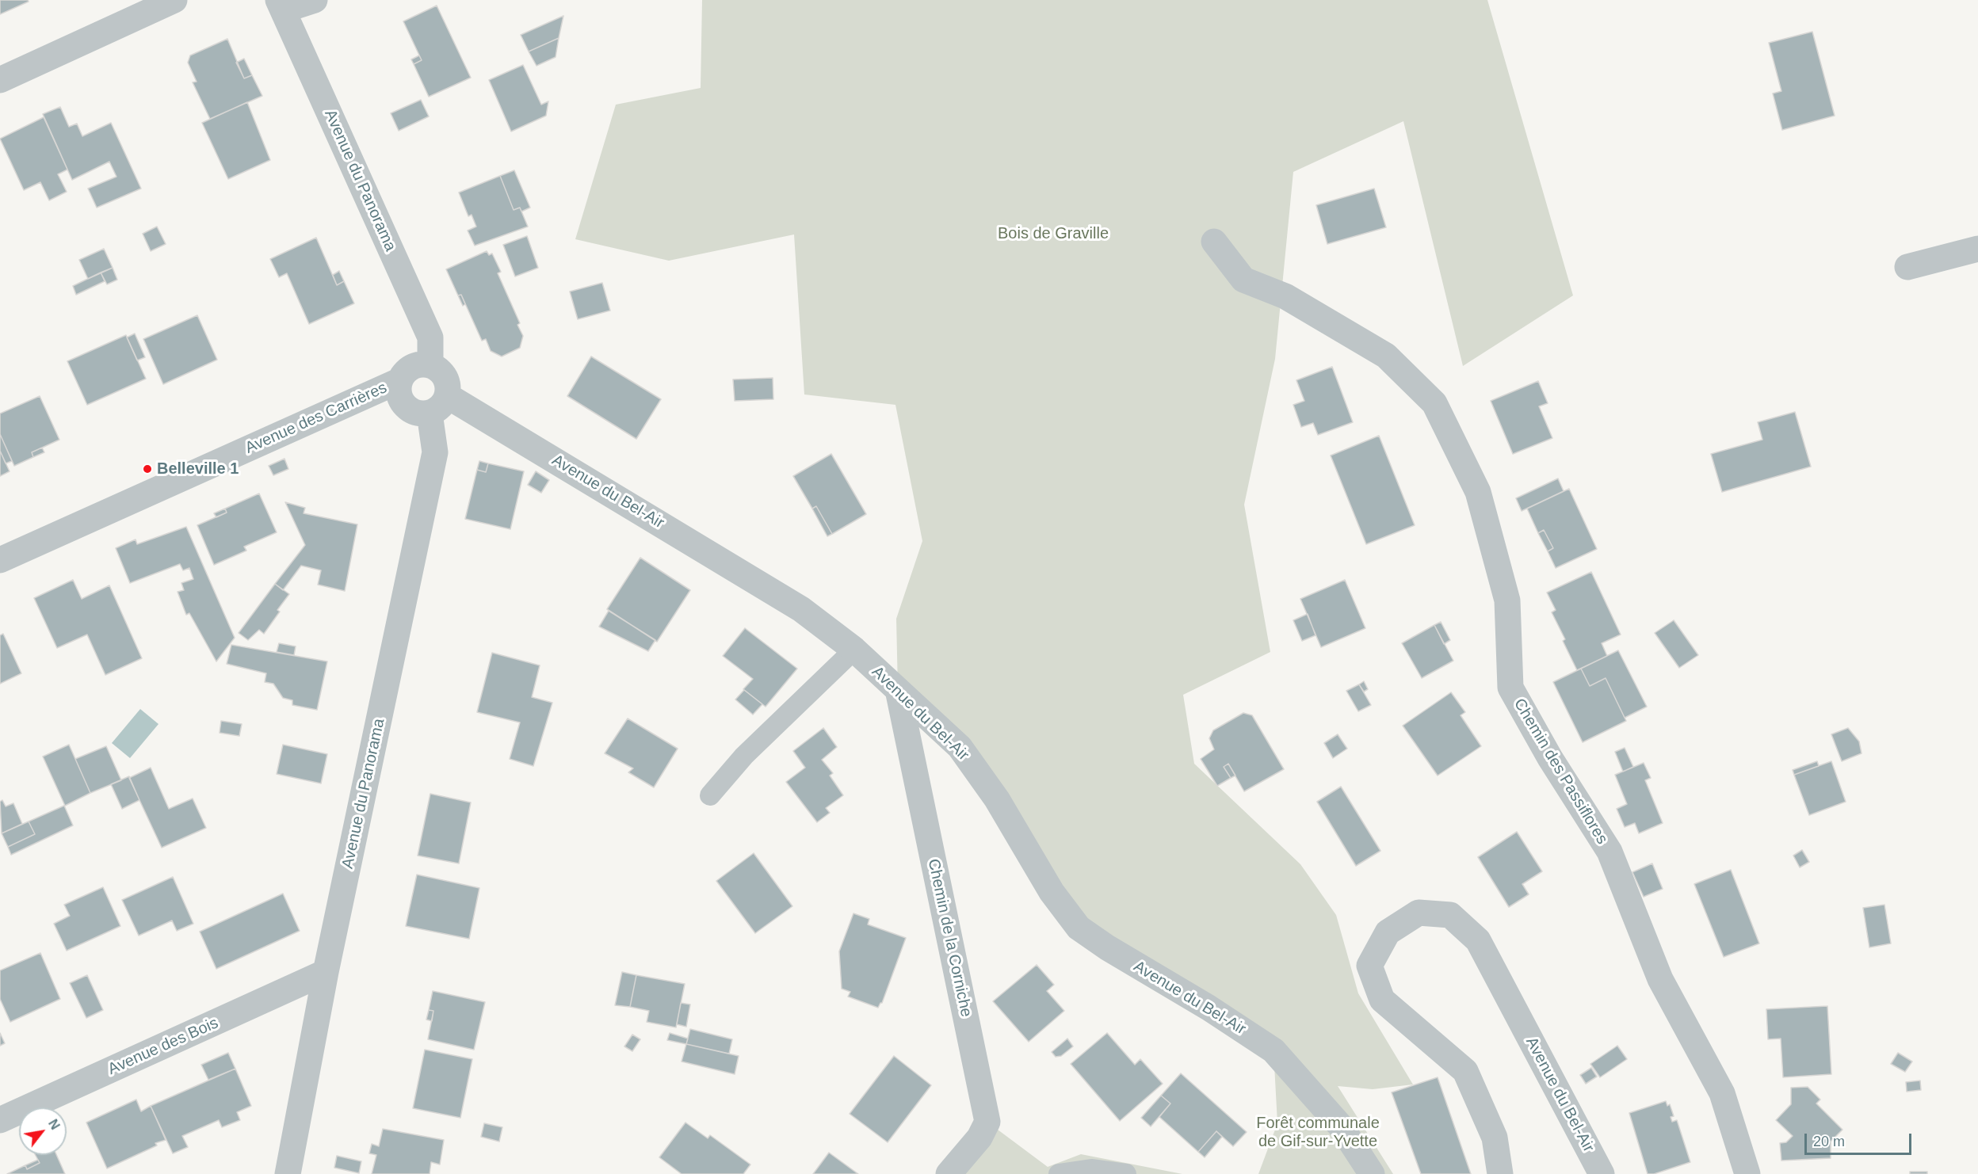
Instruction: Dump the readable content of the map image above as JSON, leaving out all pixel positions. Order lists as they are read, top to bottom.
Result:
{
  "streets": {
    "street": [
      "Avenue du Panorama",
      "Avenue des Carrières",
      "Avenue du Bel-Air",
      "Chemin des Passiflores",
      "Chemin de la Corniche",
      "Avenue des Bois"
    ]
  },
  "crossings": [
    ["Avenue du Panorama", "Avenue des Carrières"],
    ["Avenue du Panorama", "Avenue du Bel-Air"],
    ["Avenue du Panorama", "Avenue des Bois"],
    ["Avenue des Carrières", "Avenue du Bel-Air"],
    ["Avenue du Bel-Air", "Chemin de la Corniche"]
  ],
  "parks": ["Bois de Graville", "Forêt communale de Gif-sur-Yvette"],
  "places": ["Belleville 1"],
  "scale_bar": "20 m",
  "north": "top right"
}
